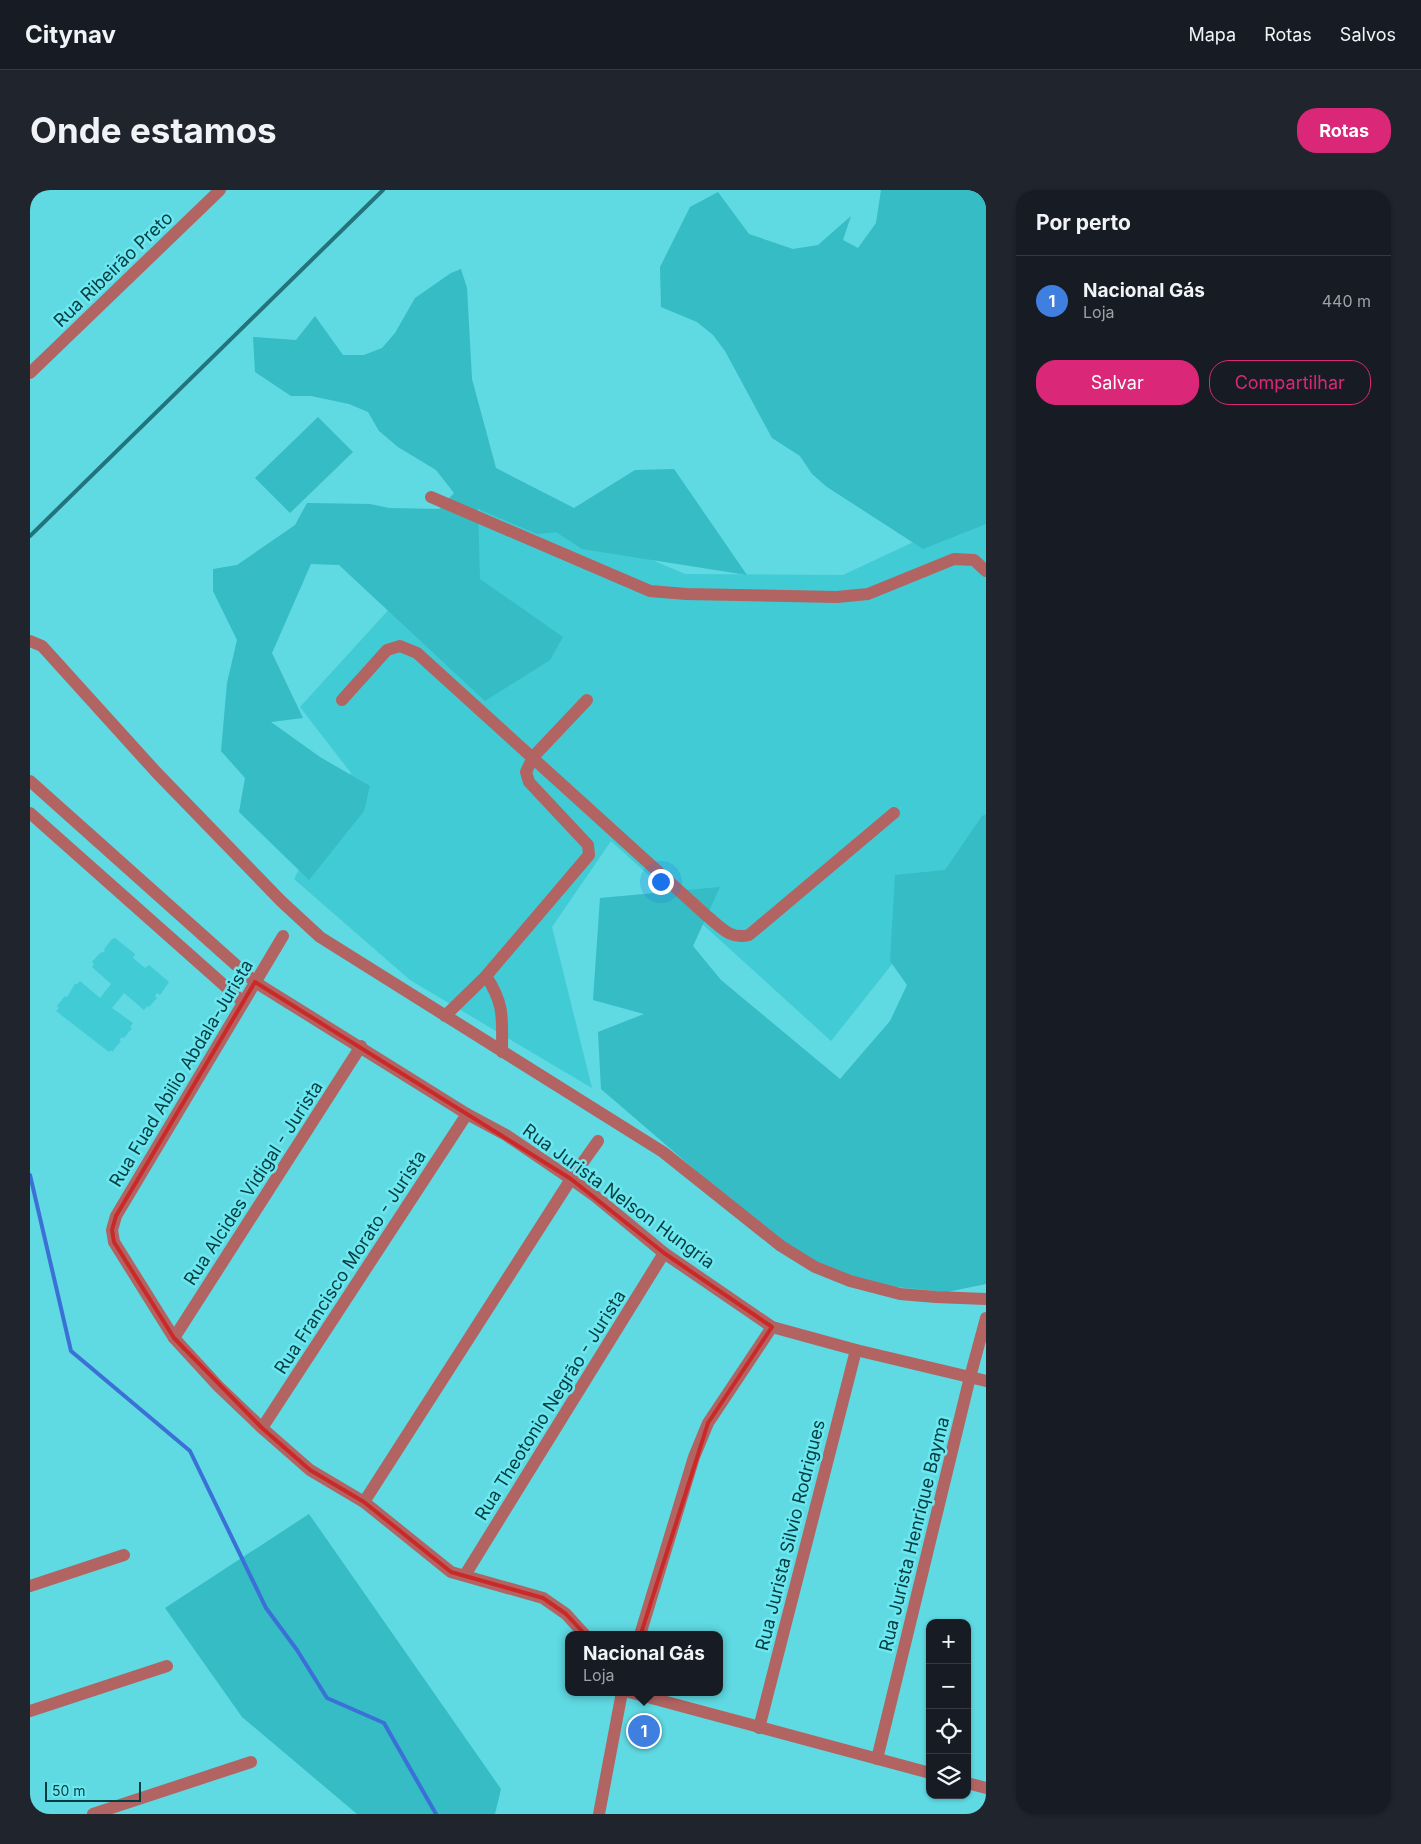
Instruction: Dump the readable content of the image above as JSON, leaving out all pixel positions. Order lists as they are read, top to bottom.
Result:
{
  "streets": {
    "street": [
      "Rua Ribeirão Preto",
      "Rua Fuad Abilio Abdala-Jurista",
      "Rua Alcides Vidigal - Jurista",
      "Rua Jurista Nelson Hungria",
      "Rua Francisco Morato - Jurista",
      "Rua Theotonio Negrão - Jurista",
      "Rua Jurista Henrique Bayma",
      "Rua Jurista Silvio Rodrigues"
    ]
  },
  "crossings": [
    ["Rua Fuad Abilio Abdala-Jurista", "Rua Alcides Vidigal - Jurista"],
    ["Rua Fuad Abilio Abdala-Jurista", "Rua Jurista Nelson Hungria"],
    ["Rua Alcides Vidigal - Jurista", "Rua Jurista Nelson Hungria"],
    ["Rua Jurista Nelson Hungria", "Rua Francisco Morato - Jurista"],
    ["Rua Jurista Nelson Hungria", "Rua Theotonio Negrão - Jurista"],
    ["Rua Jurista Nelson Hungria", "Rua Jurista Henrique Bayma"],
    ["Rua Jurista Nelson Hungria", "Rua Jurista Silvio Rodrigues"]
  ],
  "scale_bar": "50 m",
  "page": {
    "header": "Citynav",
    "nav": ["Mapa", "Rotas", "Salvos"],
    "buttons": [
      "Rotas",
      ["Salvar", "Compartilhar"]
    ],
    "title": "Onde estamos",
    "heading": "Por perto",
    "list": [
      {
        "mark": "1",
        "name": "Nacional Gás",
        "note": "Loja",
        "value": "440 m"
      }
    ],
    "map_buttons": ["+", "−"],
    "popup": ["Nacional Gás", "Loja"],
    "pins": "1",
    "scale": "50 m"
  }
}
